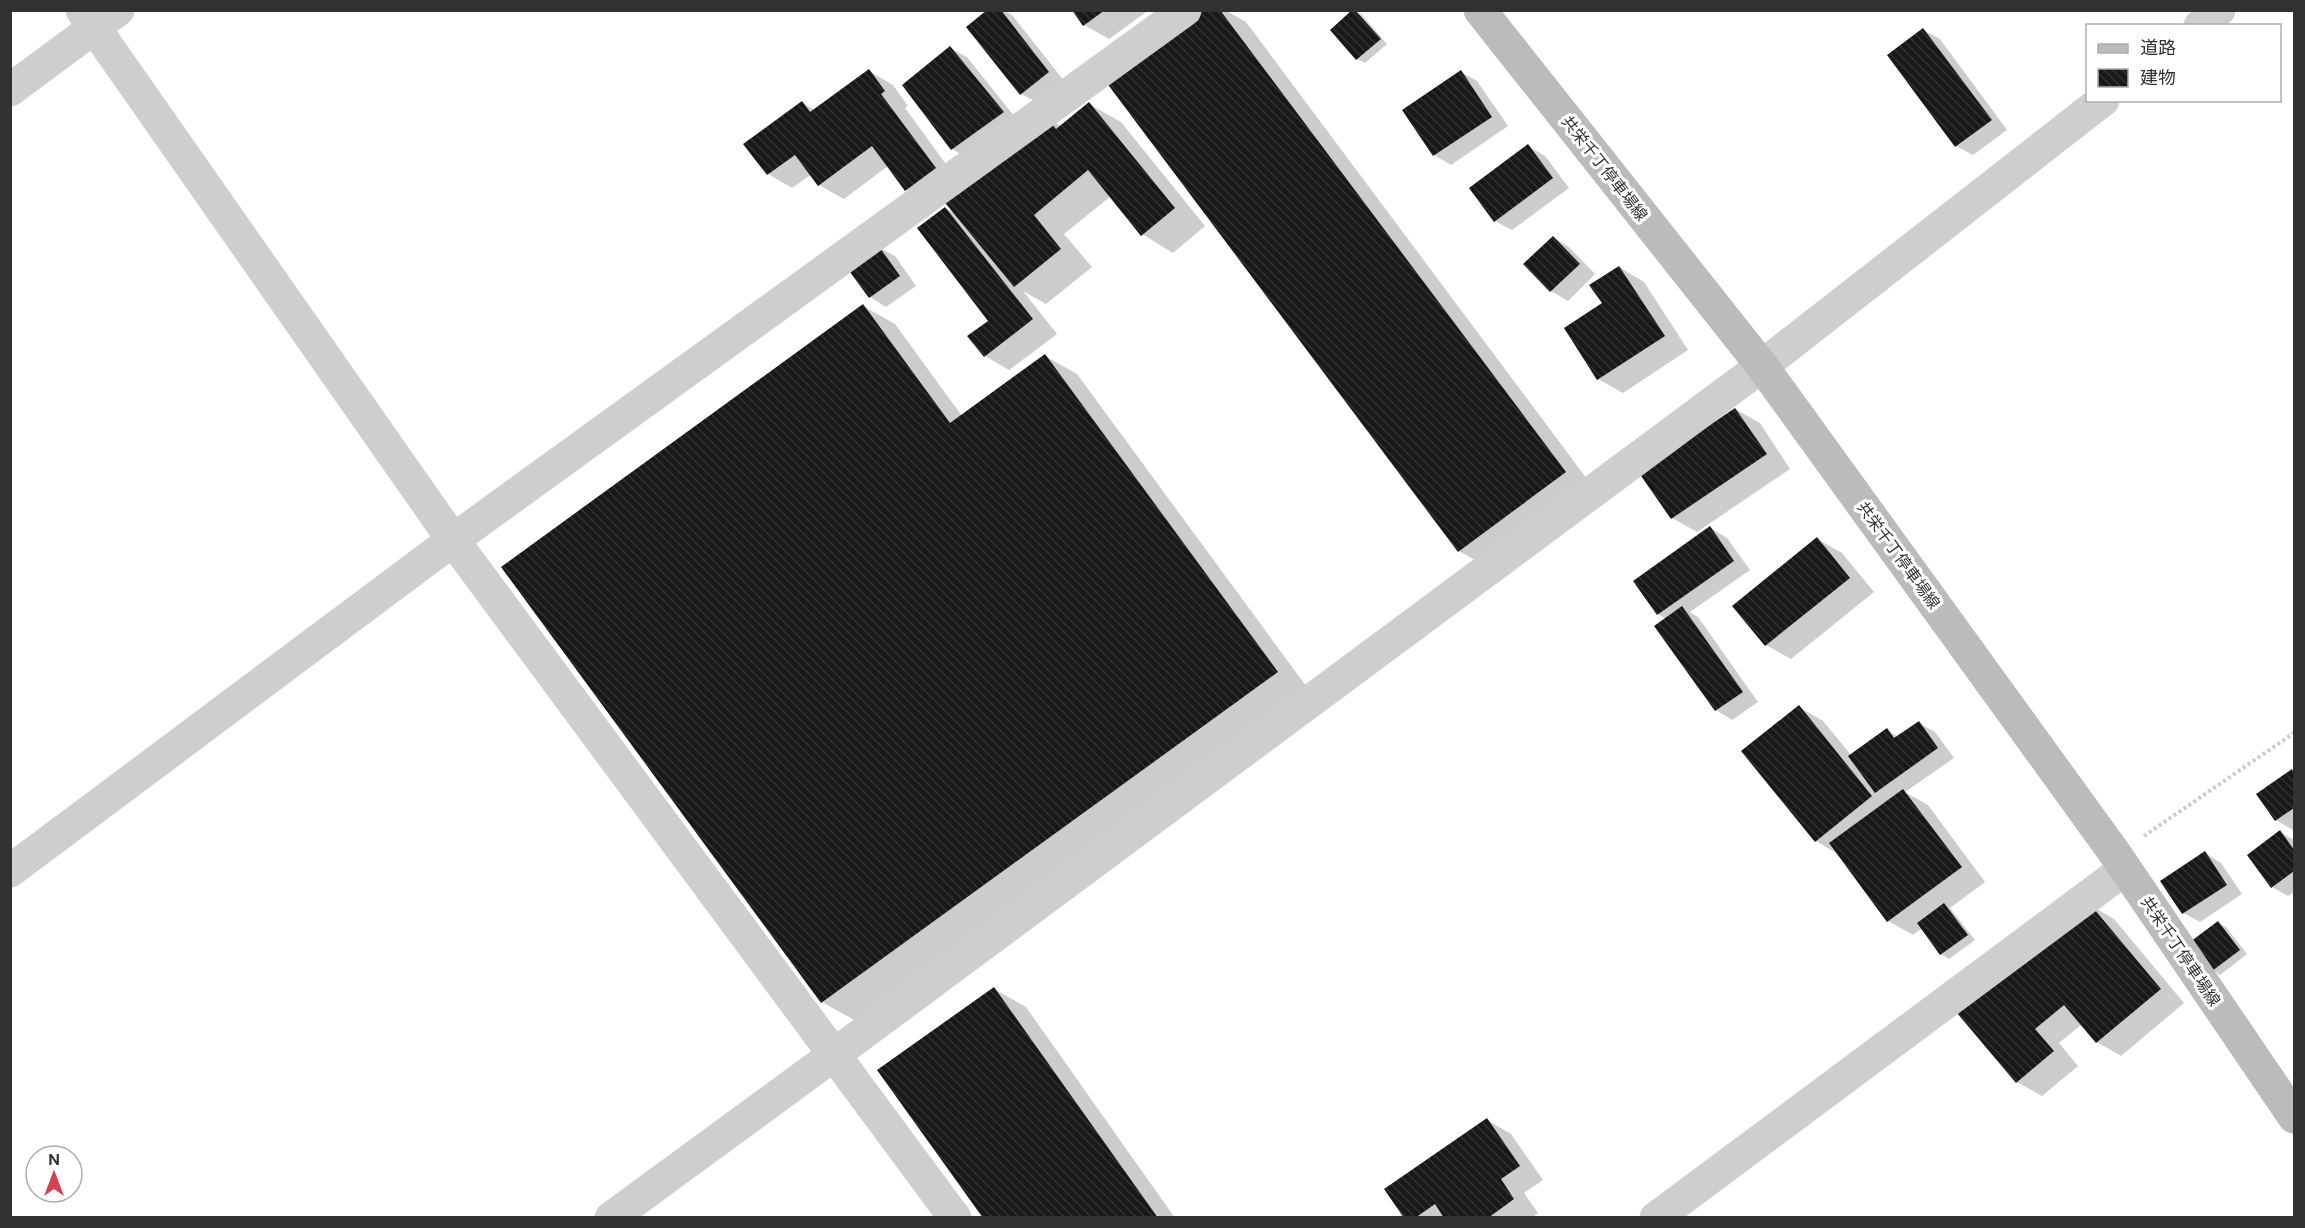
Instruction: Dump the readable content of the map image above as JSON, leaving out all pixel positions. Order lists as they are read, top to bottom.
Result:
{
  "streets": {
    "main road": ["共栄千丁停車場線"]
  },
  "legend": ["道路", "建物"],
  "north": "top"
}
